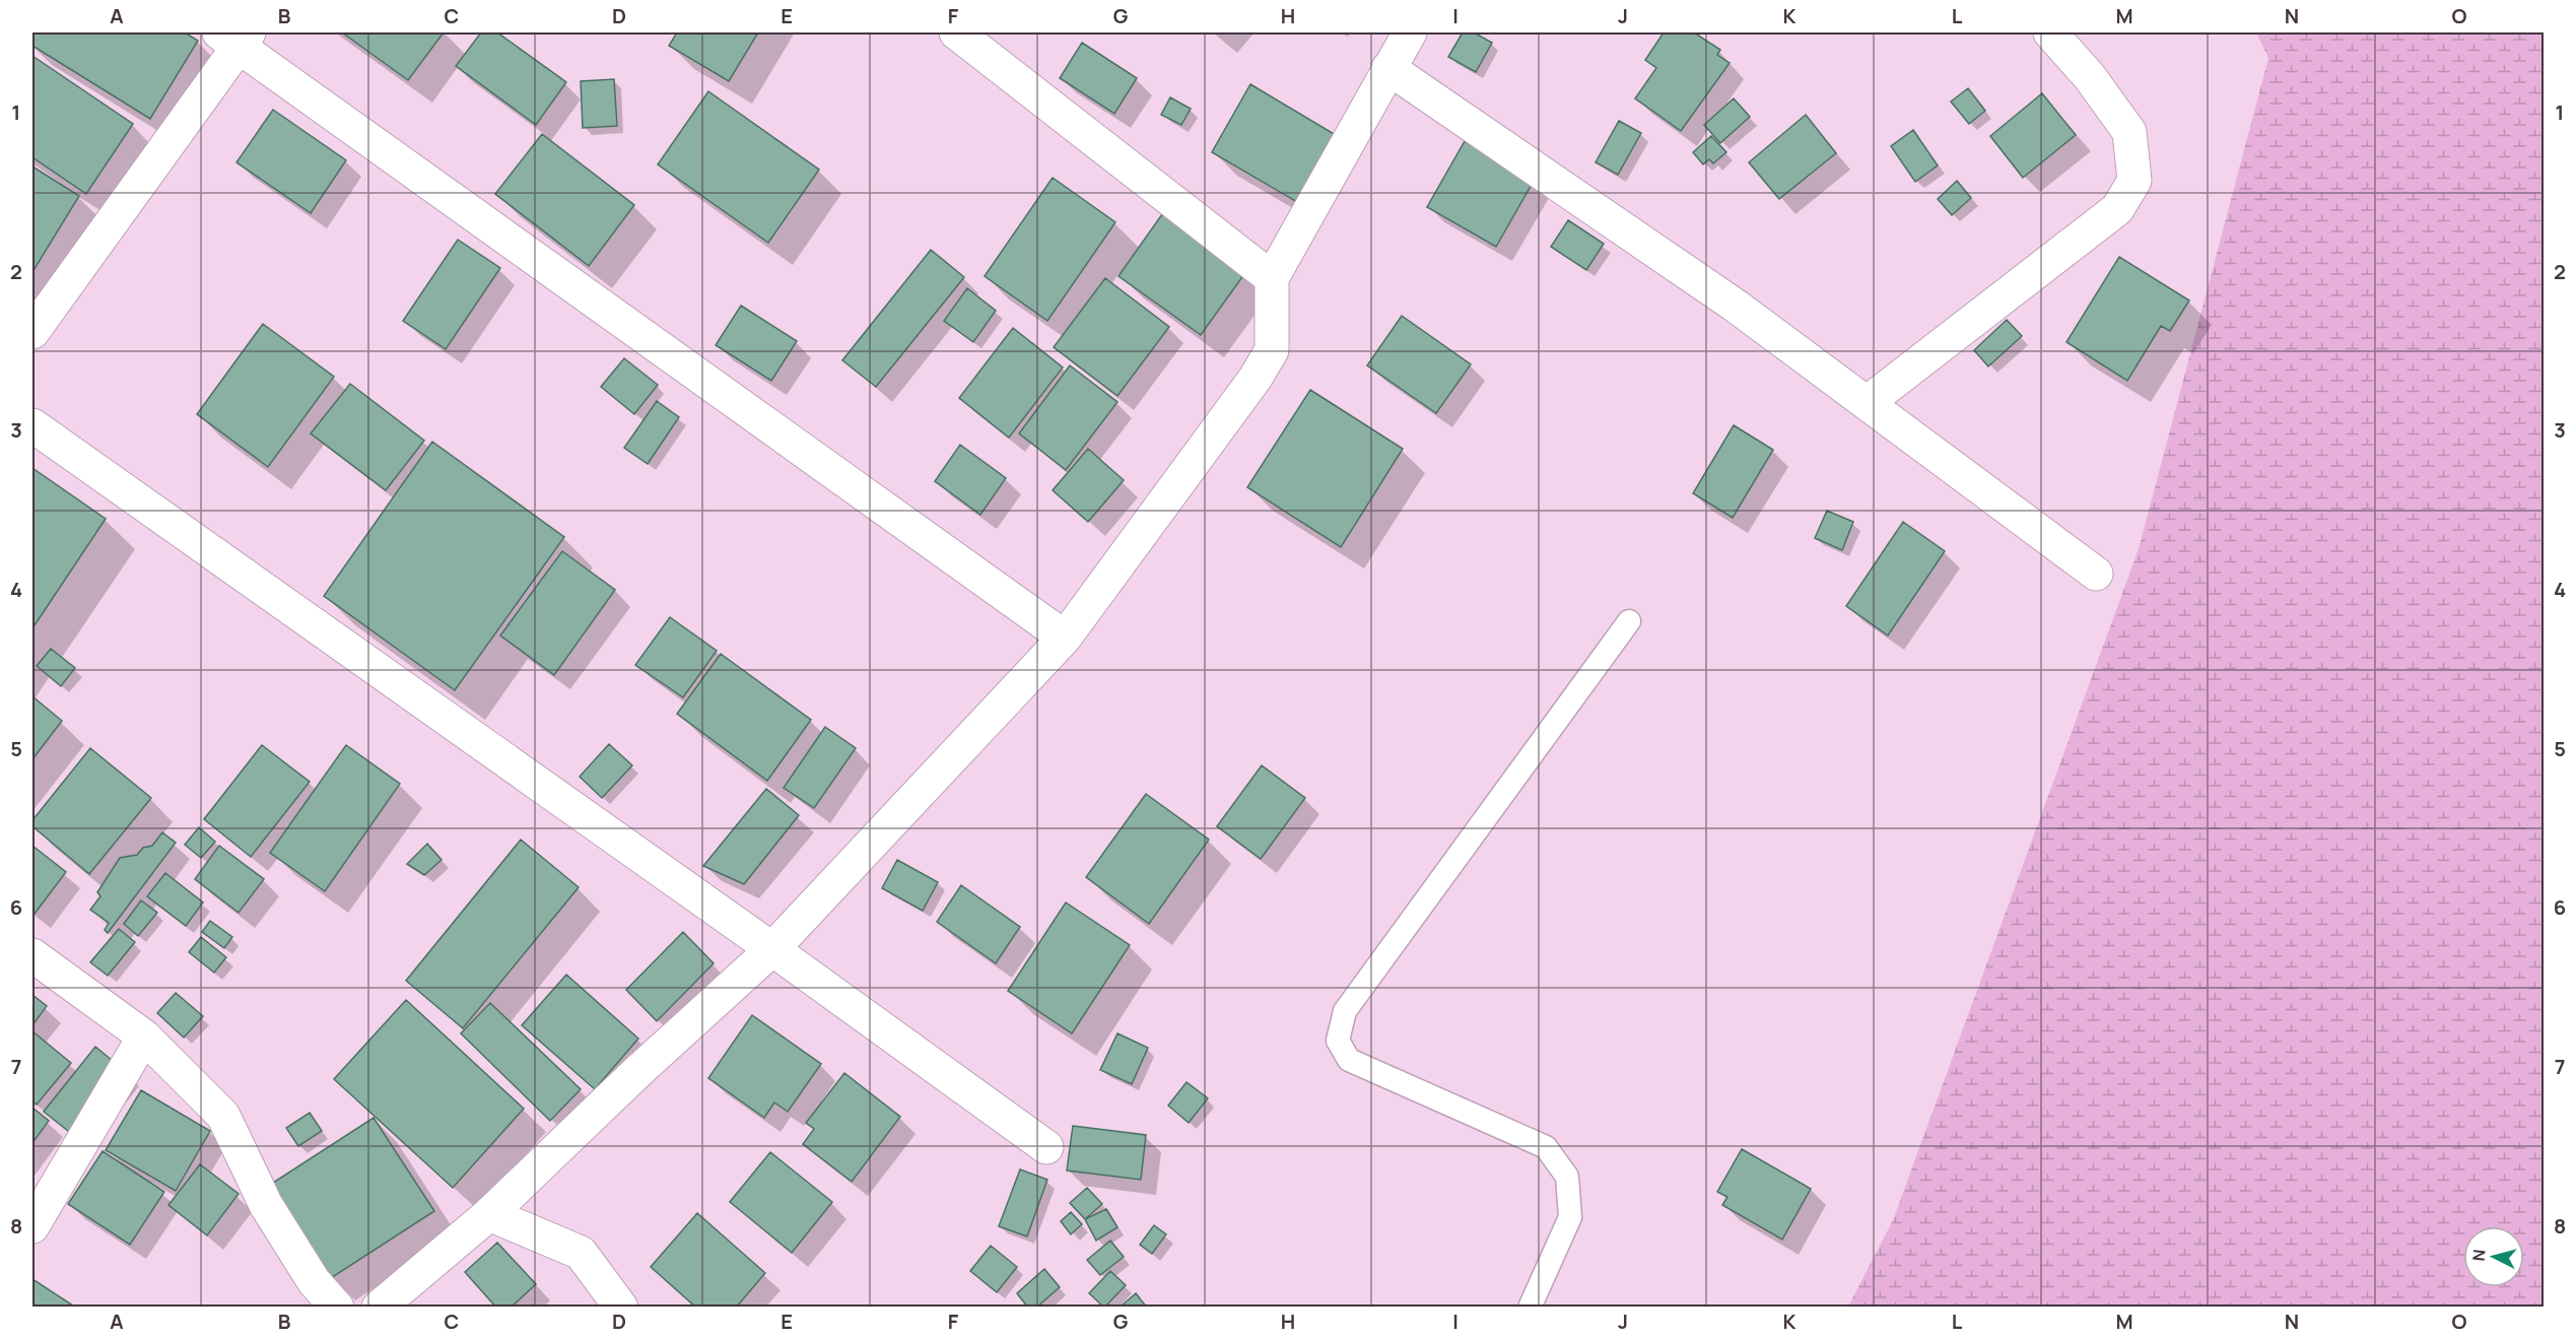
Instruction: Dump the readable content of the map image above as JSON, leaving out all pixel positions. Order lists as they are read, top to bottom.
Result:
{
  "north": "left",
  "grid": {
    "columns": [
      "A",
      "B",
      "C",
      "D",
      "E",
      "F",
      "G",
      "H",
      "I",
      "J",
      "K",
      "L",
      "M",
      "N",
      "O"
    ],
    "rows": [
      "1",
      "2",
      "3",
      "4",
      "5",
      "6",
      "7",
      "8"
    ]
  }
}
